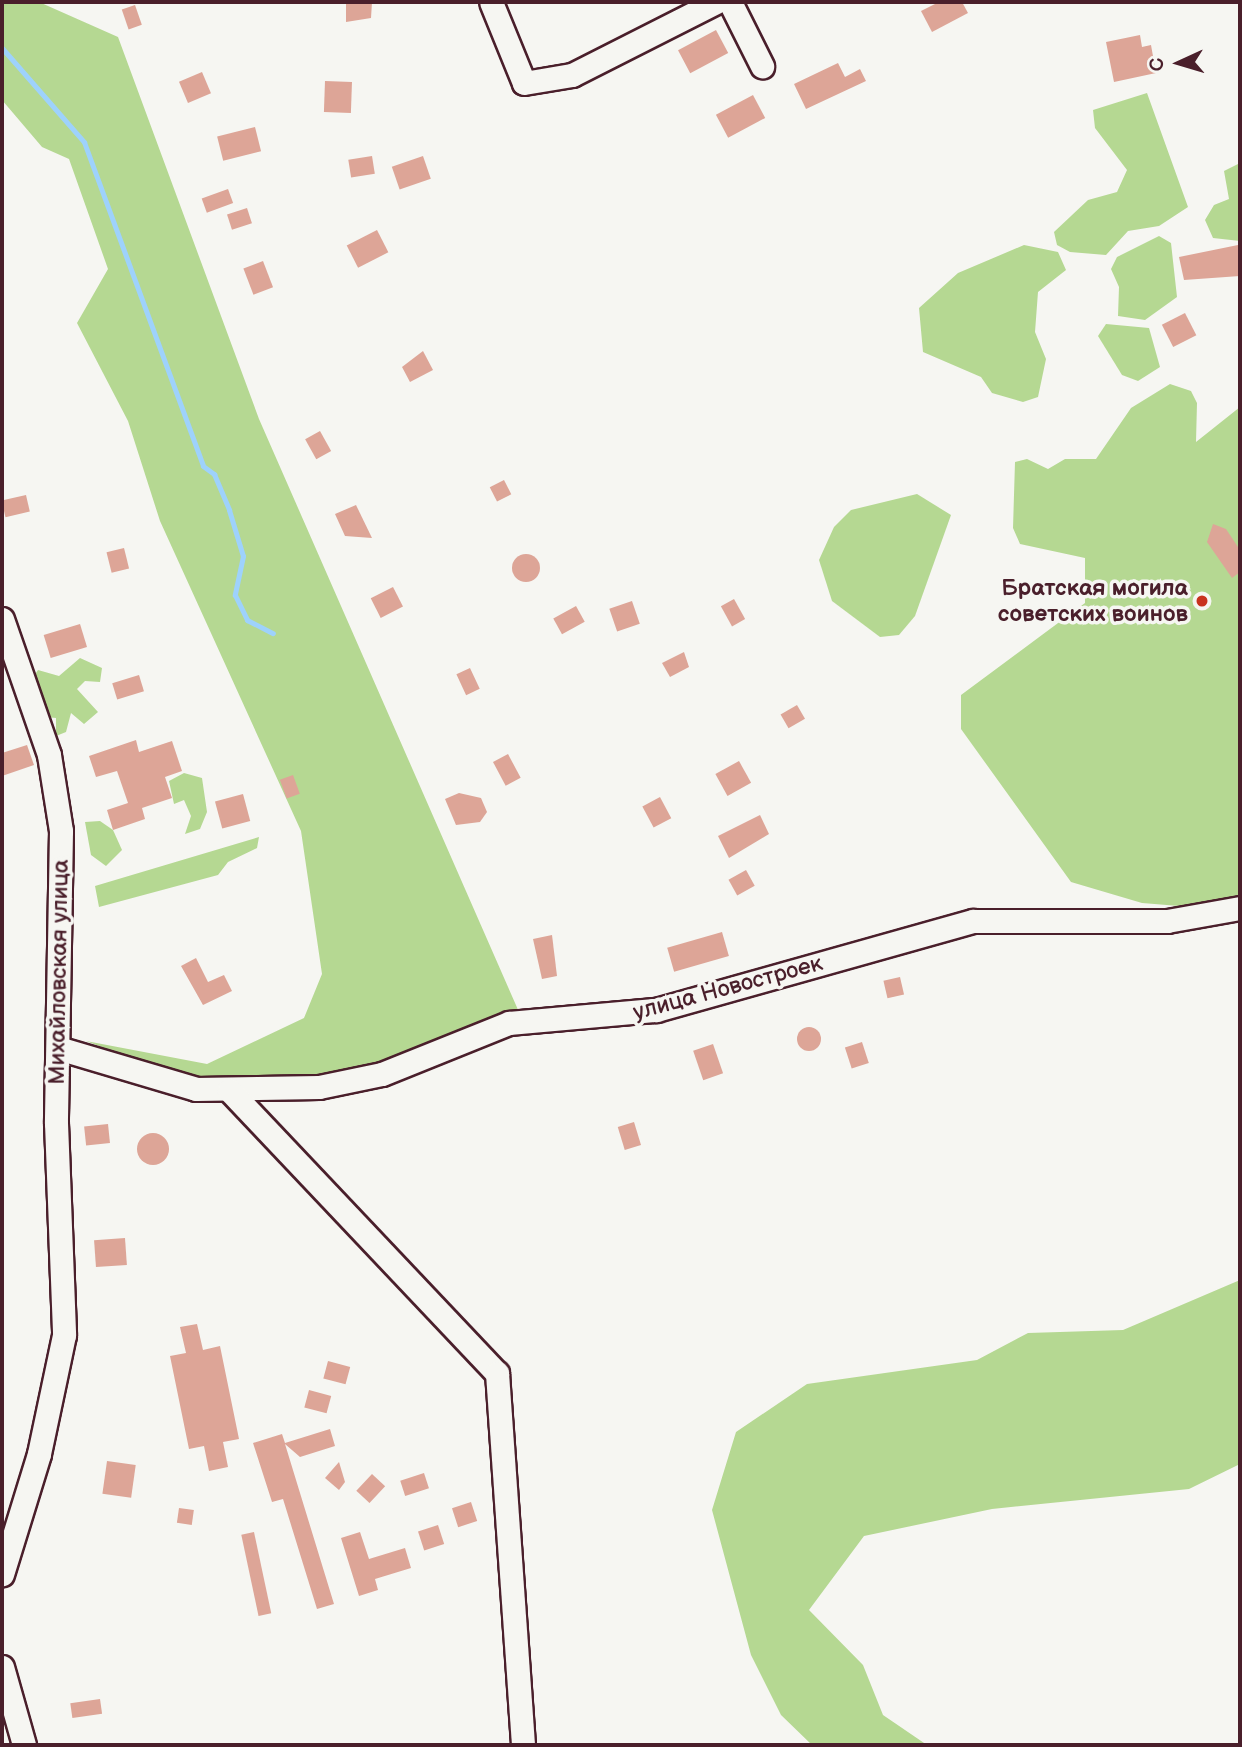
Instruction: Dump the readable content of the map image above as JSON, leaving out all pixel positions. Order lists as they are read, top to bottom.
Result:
{
  "streets": {
    "street": ["Михайловская улица", "улица Новостроек"]
  },
  "crossings": [
    ["Михайловская улица", "улица Новостроек"]
  ],
  "places": ["Братская могила советских воинов"],
  "north": "left"
}
